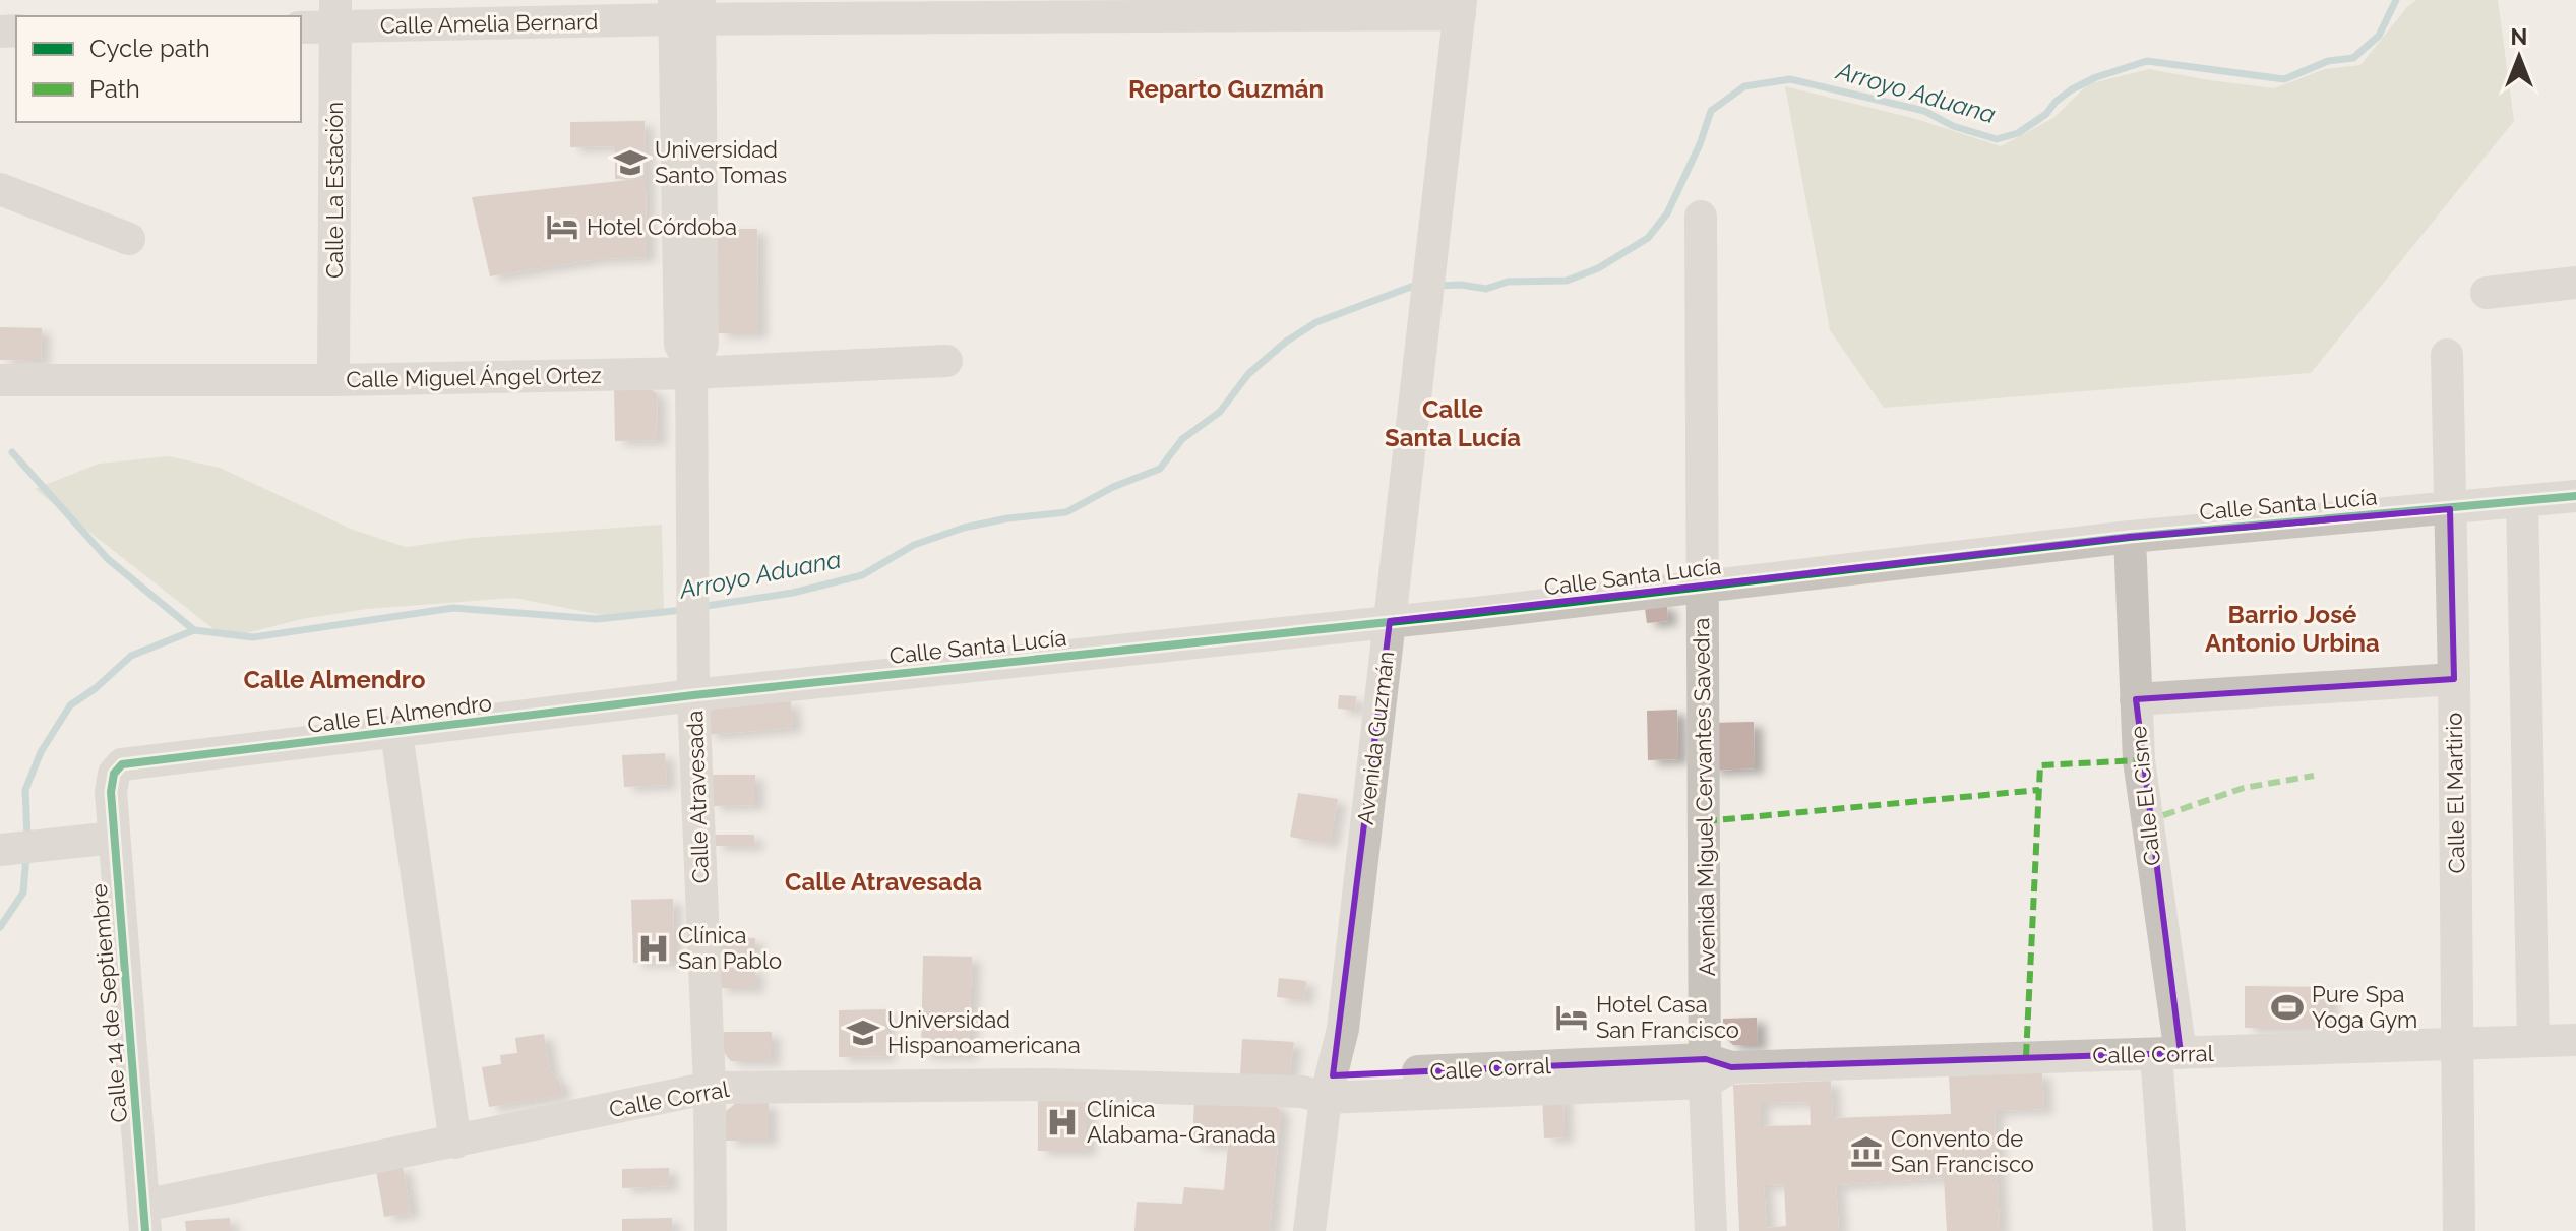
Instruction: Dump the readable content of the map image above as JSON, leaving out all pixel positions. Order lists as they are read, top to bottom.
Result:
{
  "streets": {
    "street": [
      "Calle Amelia Bernard",
      "Calle La Estación",
      "Calle Miguel Ángel Ortez",
      "Calle Santa Lucía",
      "Calle El Almendro",
      "Avenida Guzmán",
      "Calle El Martirio",
      "Calle El Cisne",
      "Calle Atravesada",
      "Avenida Miguel Cervantes Savedra",
      "Calle 14 de Septiembre",
      "Calle Corral"
    ]
  },
  "crossings": [
    ["Calle Amelia Bernard", "Calle La Estación"],
    ["Calle Amelia Bernard", "Avenida Guzmán"],
    ["Calle Amelia Bernard", "Calle Atravesada"],
    ["Calle La Estación", "Calle Miguel Ángel Ortez"],
    ["Calle Miguel Ángel Ortez", "Calle Atravesada"],
    ["Calle Santa Lucía", "Calle El Almendro"],
    ["Calle Santa Lucía", "Avenida Guzmán"],
    ["Calle Santa Lucía", "Calle El Martirio"],
    ["Calle Santa Lucía", "Calle El Cisne"],
    ["Calle Santa Lucía", "Calle Atravesada"],
    ["Calle Santa Lucía", "Avenida Miguel Cervantes Savedra"],
    ["Calle El Almendro", "Calle Atravesada"],
    ["Calle El Almendro", "Calle 14 de Septiembre"],
    ["Avenida Guzmán", "Calle Corral"],
    ["Calle El Martirio", "Calle Corral"],
    ["Calle El Cisne", "Calle Corral"],
    ["Calle Atravesada", "Calle Corral"],
    ["Avenida Miguel Cervantes Savedra", "Calle Corral"],
    ["Calle 14 de Septiembre", "Calle Corral"]
  ],
  "districts": [
    "Reparto Guzmán",
    "Calle Santa Lucía",
    "Barrio José Antonio Urbina",
    "Calle Almendro",
    "Calle Atravesada"
  ],
  "water": ["Arroyo Aduana"],
  "places": {
    "school or university": ["Universidad Santo Tomas", "Universidad Hispanoamericana"],
    "hotel": ["Hotel Córdoba", "Hotel Casa San Francisco"],
    "hospital": ["Clínica San Pablo", "Clínica Alabama-Granada"],
    "sports": ["Pure Spa Yoga Gym"],
    "museum": ["Convento de San Francisco"]
  },
  "legend": ["Cycle path", "Path"],
  "north": "top"
}
